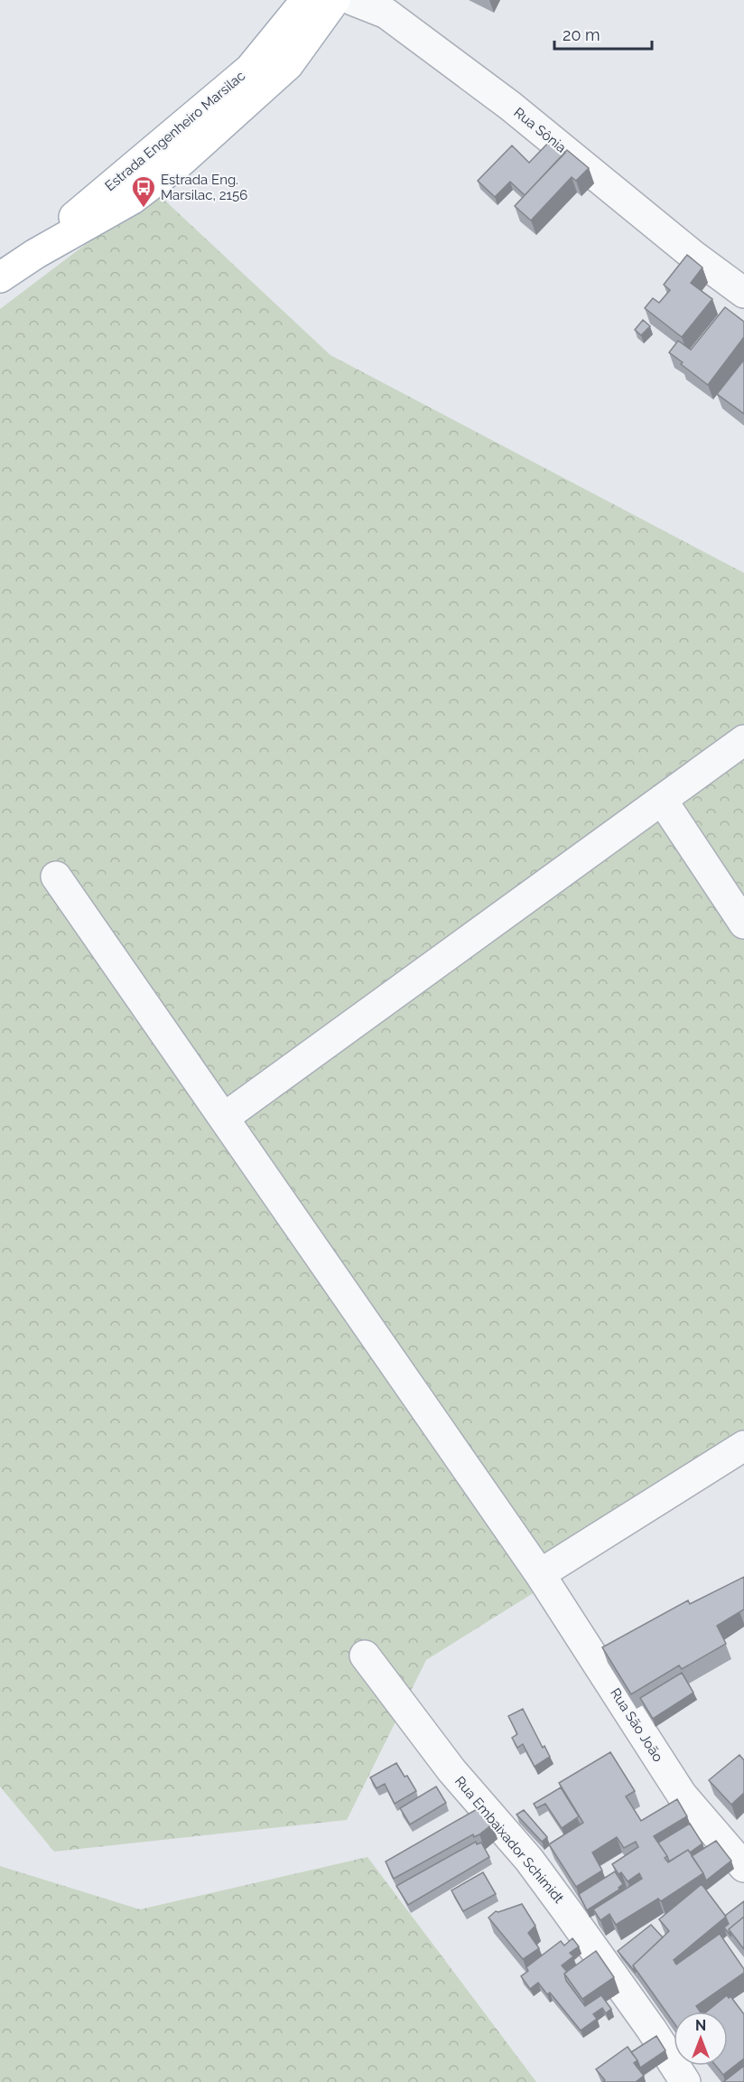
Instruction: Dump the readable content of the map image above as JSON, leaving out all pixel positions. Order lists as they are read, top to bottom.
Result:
{
  "streets": {
    "main road": ["Estrada Engenheiro Marsilac"],
    "street": ["Rua Sônia", "Rua São João", "Rua Embaixador Schimidt"]
  },
  "places": {
    "bus stop": ["Estrada Eng. Marsilac, 2156"]
  },
  "scale_bar": "20 m",
  "north": "top"
}
